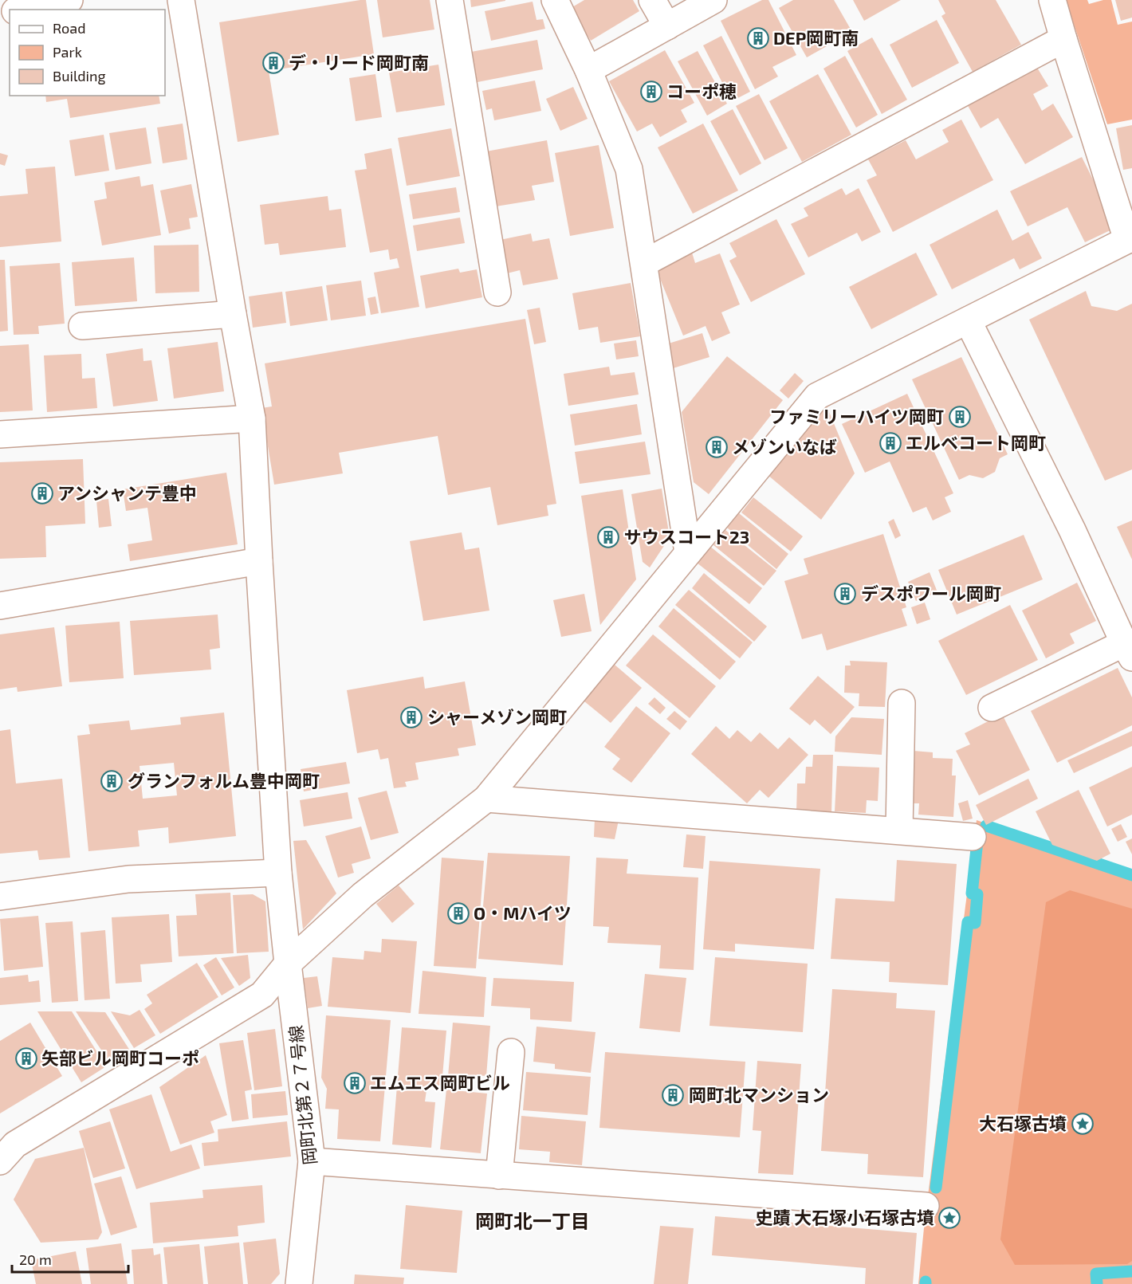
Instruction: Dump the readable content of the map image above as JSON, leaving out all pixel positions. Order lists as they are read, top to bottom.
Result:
{
  "streets": {
    "street": ["岡町北第２７号線"]
  },
  "districts": ["岡町北一丁目"],
  "places": {
    "building": [
      "DEP岡町南",
      "デ・リード岡町南",
      "コーポ穂",
      "ファミリーハイツ岡町",
      "エルベコート岡町",
      "メゾンいなば",
      "アンシャンテ豊中",
      "サウスコート23",
      "デスポワール岡町",
      "シャーメゾン岡町",
      "グランフォルム豊中岡町",
      "O・Mハイツ",
      "矢部ビル岡町コーポ",
      "エムエス岡町ビル",
      "岡町北マンション"
    ],
    "place": ["大石塚古墳", "史蹟 大石塚小石塚古墳"]
  },
  "legend": ["Road", "Park", "Building"],
  "scale_bar": "20 m"
}
